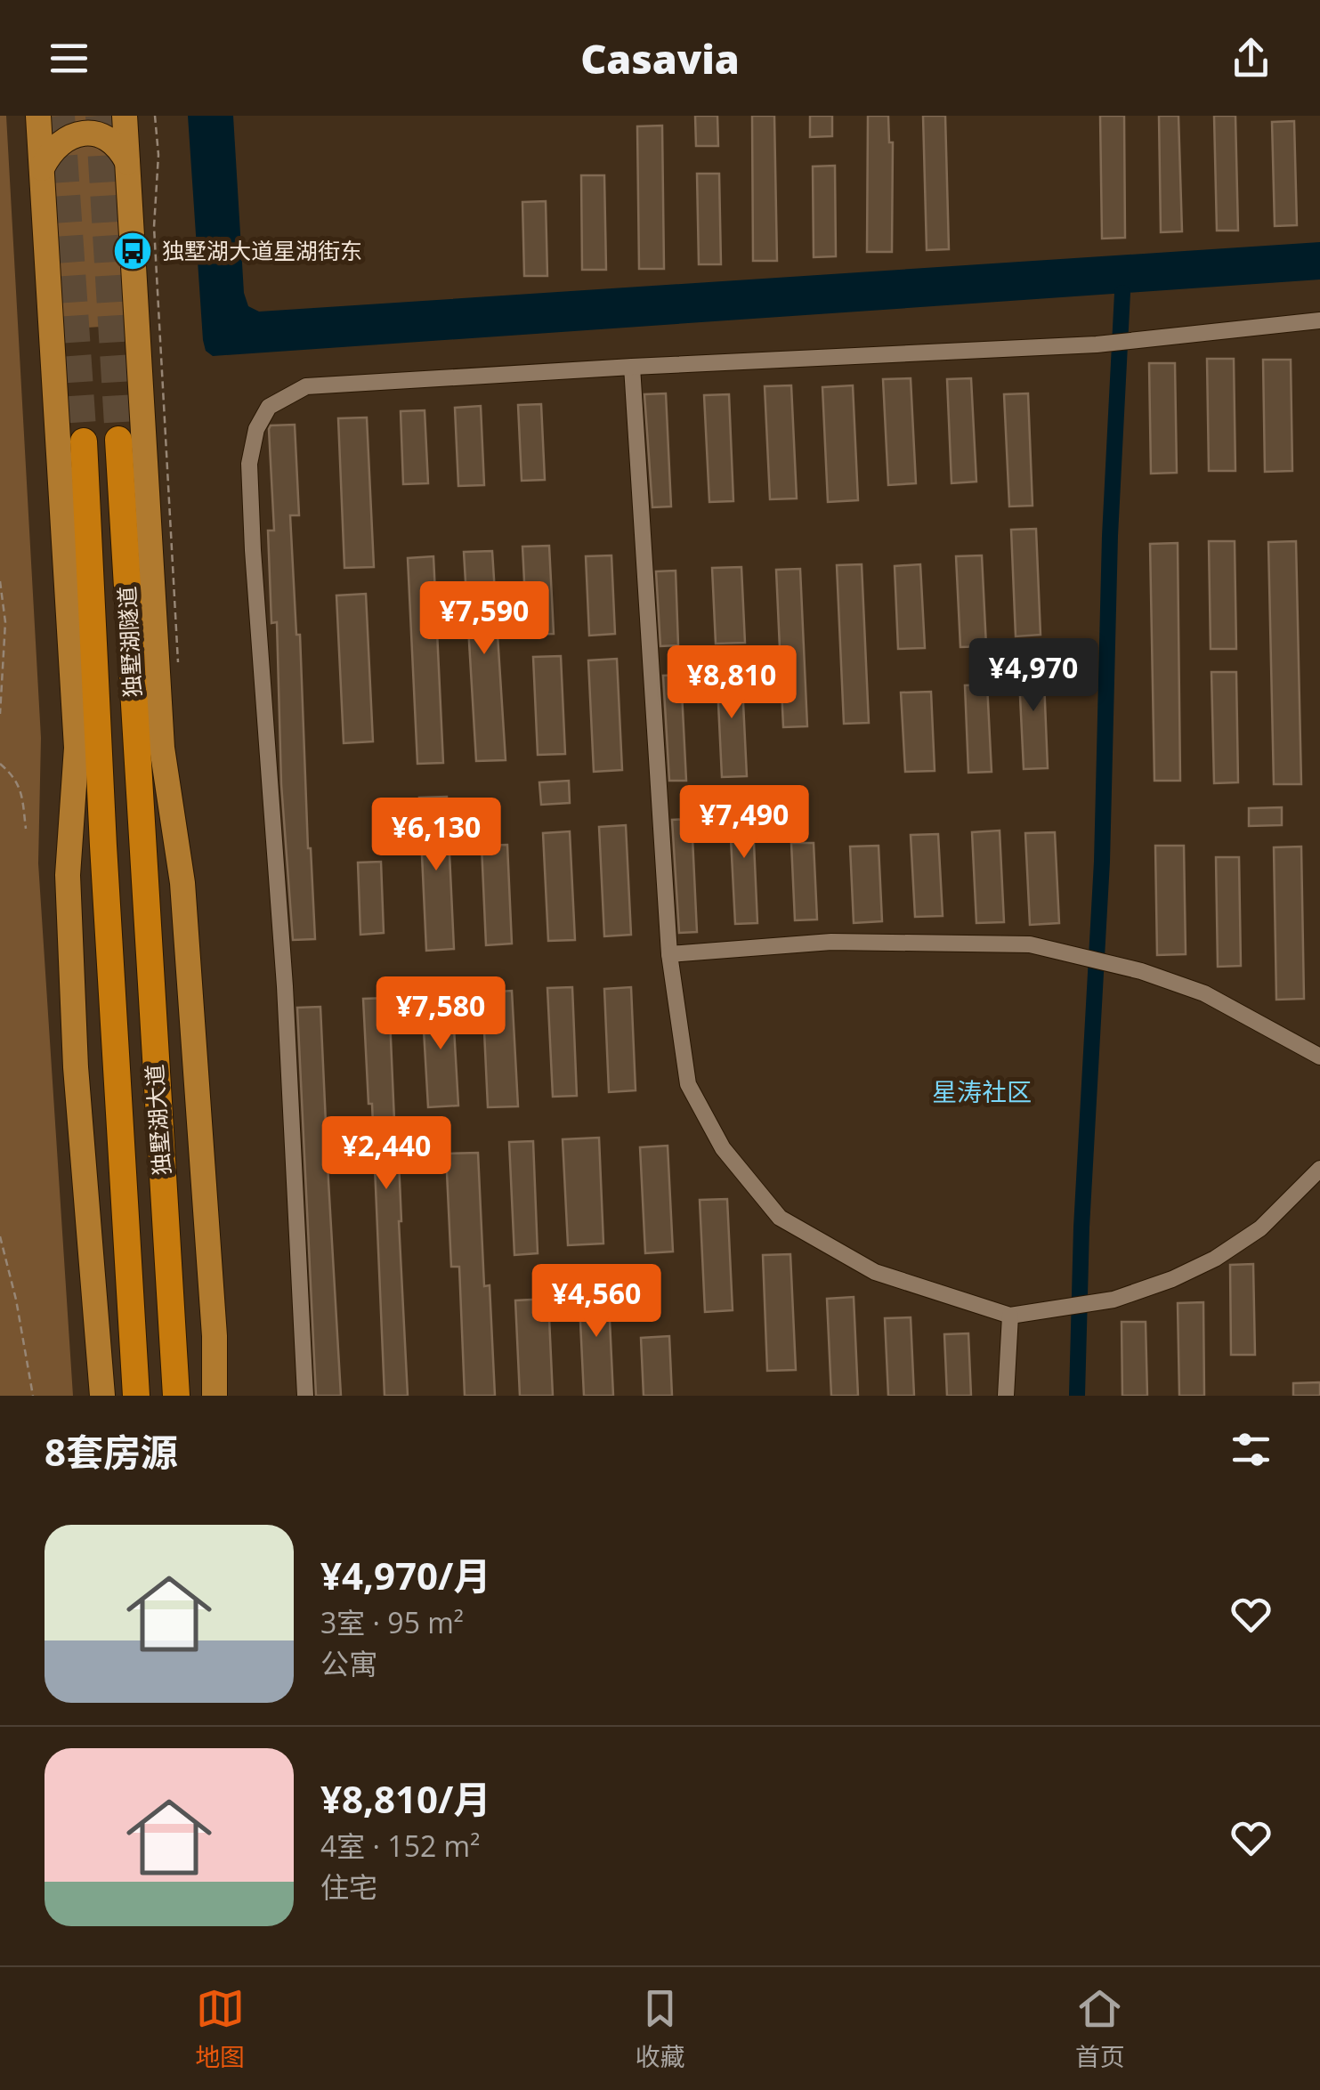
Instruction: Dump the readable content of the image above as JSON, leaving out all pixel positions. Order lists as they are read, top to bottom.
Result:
{
  "streets": {
    "highway": ["独墅湖隧道", "独墅湖大道"]
  },
  "crossings": [
    ["独墅湖隧道", "独墅湖大道"]
  ],
  "districts": ["星涛社区"],
  "places": {
    "bus stop": ["独墅湖大道星湖街东"]
  },
  "page": {
    "header": "Casavia",
    "price": [
      "¥7,590",
      "¥4,970",
      "¥8,810",
      "¥7,490",
      "¥6,130",
      "¥7,580",
      "¥2,440",
      "¥4,560"
    ],
    "heading": "8套房源",
    "list": [
      {
        "name": "¥4,970/月",
        "note": "3室 · 95 m² · 公寓"
      },
      {
        "name": "¥8,810/月",
        "note": "4室 · 152 m² · 住宅"
      }
    ],
    "tabs": ["地图", "收藏", "首页"]
  }
}
